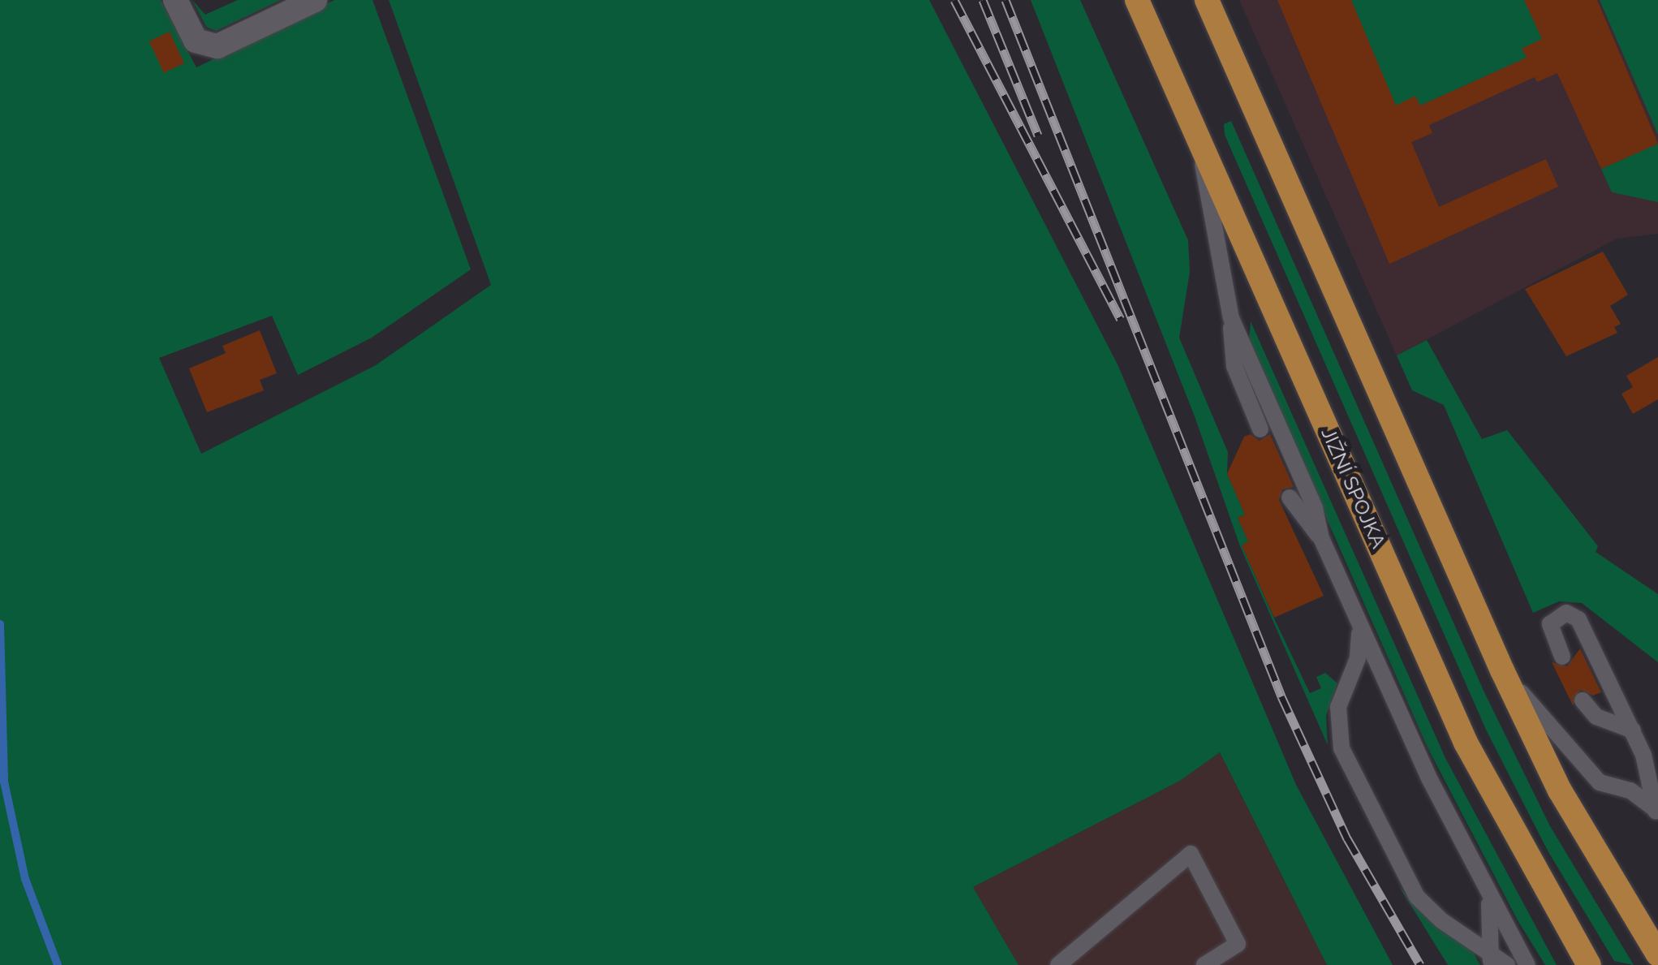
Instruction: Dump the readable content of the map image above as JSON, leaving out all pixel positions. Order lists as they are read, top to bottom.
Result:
{
  "streets": {
    "highway": ["JIŽNÍ SPOJKA"]
  }
}
